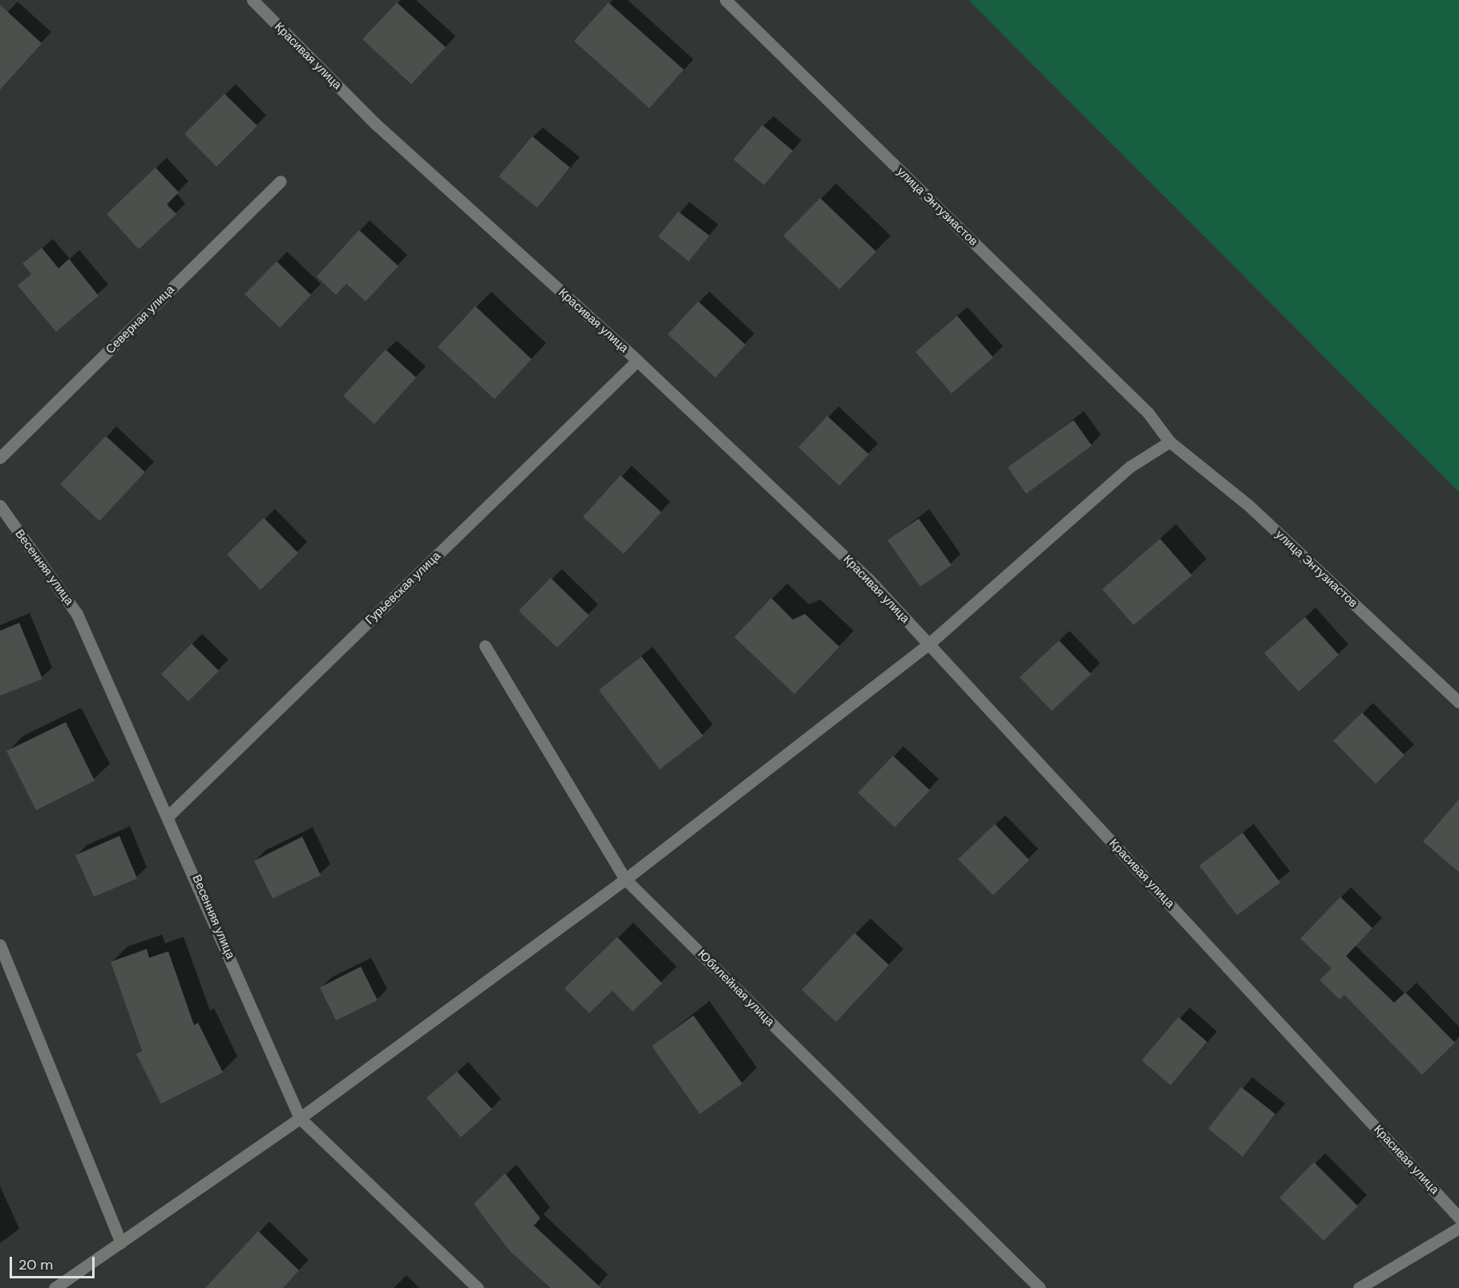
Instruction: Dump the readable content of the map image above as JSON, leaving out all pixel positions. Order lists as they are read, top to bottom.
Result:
{
  "streets": {
    "street": [
      "Красивая улица",
      "улица Энтузиастов",
      "Северная улица",
      "Весенняя улица",
      "Гурьевская улица",
      "Юбилейная улица"
    ]
  },
  "crossings": [
    ["Красивая улица", "Гурьевская улица"],
    ["Весенняя улица", "Гурьевская улица"]
  ],
  "scale_bar": "20 m"
}
